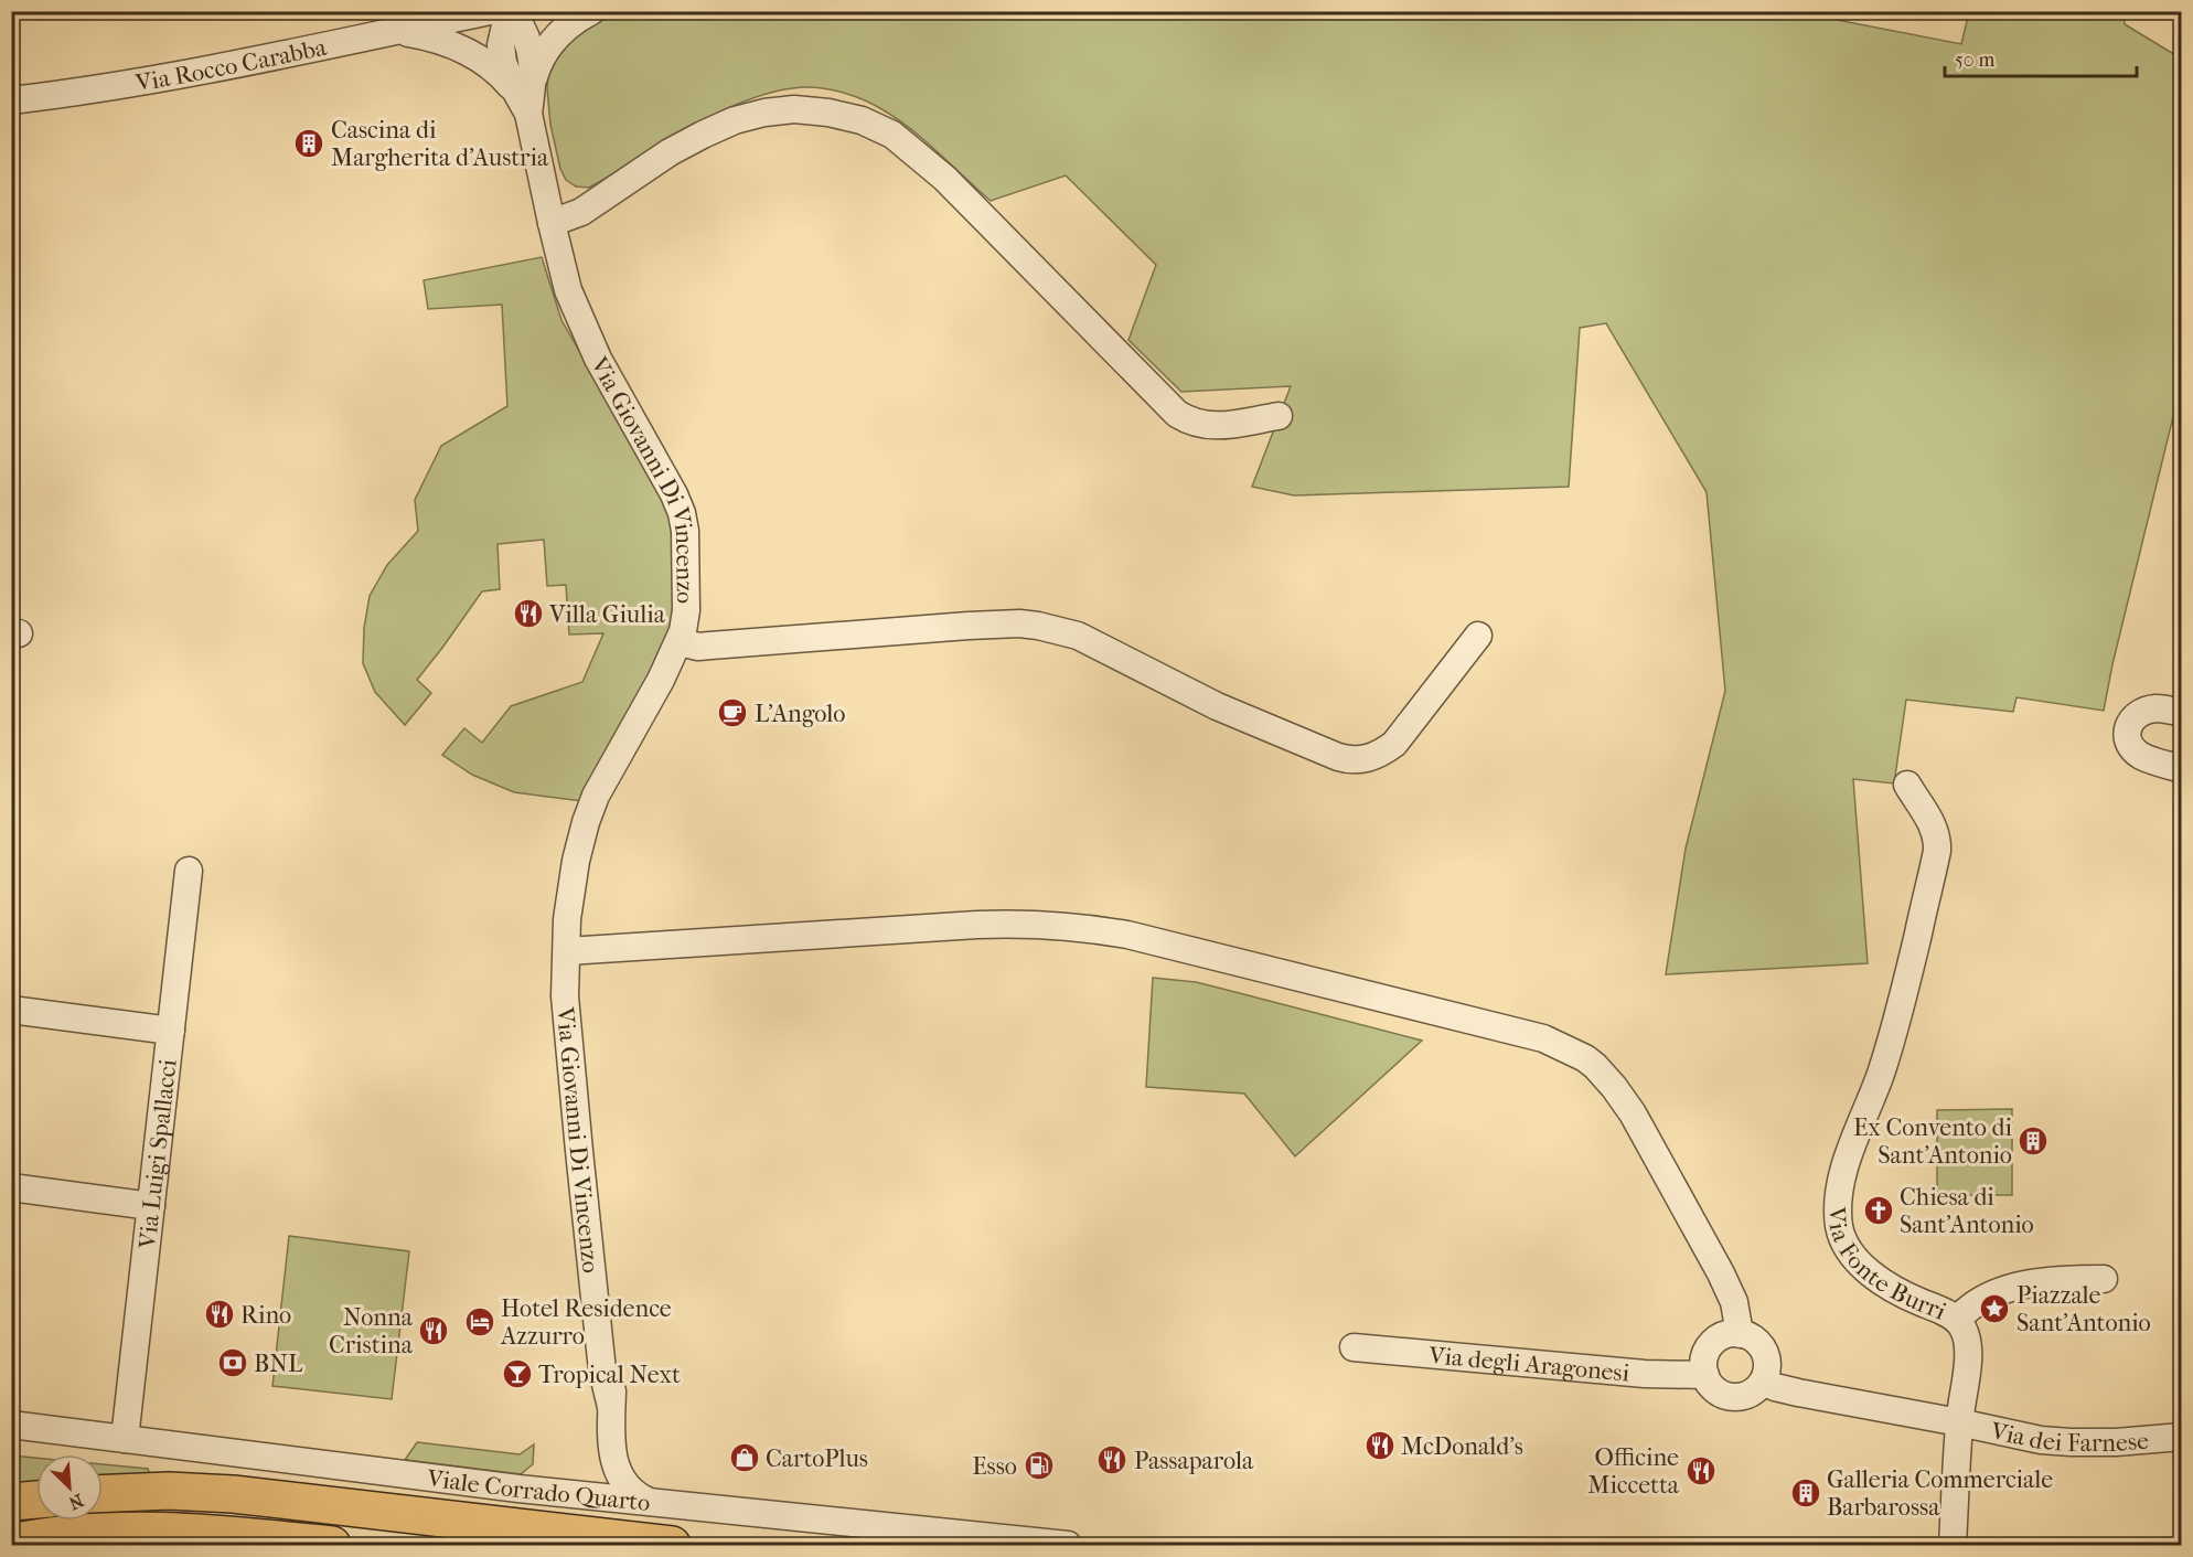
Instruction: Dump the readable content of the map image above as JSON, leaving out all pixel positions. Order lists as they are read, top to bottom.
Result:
{
  "streets": {
    "main road": ["Viale Corrado Quarto"],
    "street": [
      "Via Rocco Carabba",
      "Via Giovanni Di Vincenzo",
      "Via Luigi Spallacci",
      "Via Fonte Burri",
      "Via degli Aragonesi",
      "Via dei Farnese"
    ]
  },
  "crossings": [
    ["Via Giovanni Di Vincenzo", "Viale Corrado Quarto"],
    ["Via Luigi Spallacci", "Viale Corrado Quarto"],
    ["Via Fonte Burri", "Via dei Farnese"]
  ],
  "places": {
    "building": ["Cascina di Margherita d'Austria", "Ex Convento di Sant'Antonio", "Galleria Commerciale Barbarossa"],
    "restaurant": [
      "Villa Giulia",
      "Rino",
      "Nonna Cristina",
      "McDonald's",
      "Passaparola",
      "Officine Miccetta"
    ],
    "cafe": ["L'Angolo"],
    "church": ["Chiesa di Sant'Antonio"],
    "place": ["Piazzale Sant'Antonio"],
    "hotel": ["Hotel Residence Azzurro"],
    "bank": ["BNL"],
    "bar": ["Tropical Next"],
    "shop": ["CartoPlus"],
    "fuel station": ["Esso"]
  },
  "scale_bar": "50 m",
  "north": "bottom right"
}
